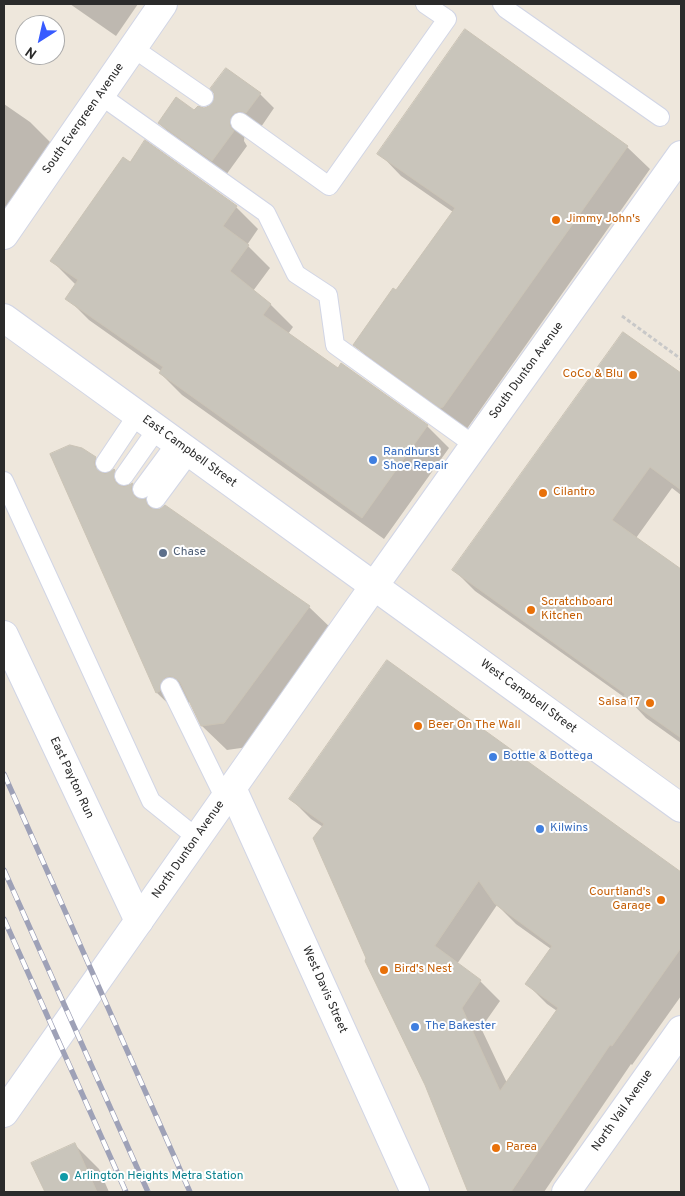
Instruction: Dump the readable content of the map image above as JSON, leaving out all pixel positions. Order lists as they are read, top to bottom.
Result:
{
  "streets": {
    "street": [
      "South Evergreen Avenue",
      "South Dunton Avenue",
      "East Campbell Street",
      "West Campbell Street",
      "East Payton Run",
      "North Dunton Avenue",
      "West Davis Street",
      "North Vail Avenue"
    ]
  },
  "crossings": [
    ["South Dunton Avenue", "East Campbell Street"],
    ["South Dunton Avenue", "West Campbell Street"],
    ["South Dunton Avenue", "North Dunton Avenue"],
    ["East Campbell Street", "West Campbell Street"],
    ["East Campbell Street", "North Dunton Avenue"],
    ["West Campbell Street", "North Dunton Avenue"],
    ["East Payton Run", "North Dunton Avenue"],
    ["North Dunton Avenue", "West Davis Street"]
  ],
  "places": [
    "Jimmy John's",
    "CoCo & Blu",
    "Randhurst Shoe Repair",
    "Cilantro",
    "Chase",
    "Scratchboard Kitchen",
    "Salsa 17",
    "Beer On The Wall",
    "Bottle & Bottega",
    "Kilwins",
    "Courtland's Garage",
    "Bird's Nest",
    "The Bakester",
    "Parea",
    "Arlington Heights Metra Station"
  ],
  "north": "bottom left"
}
